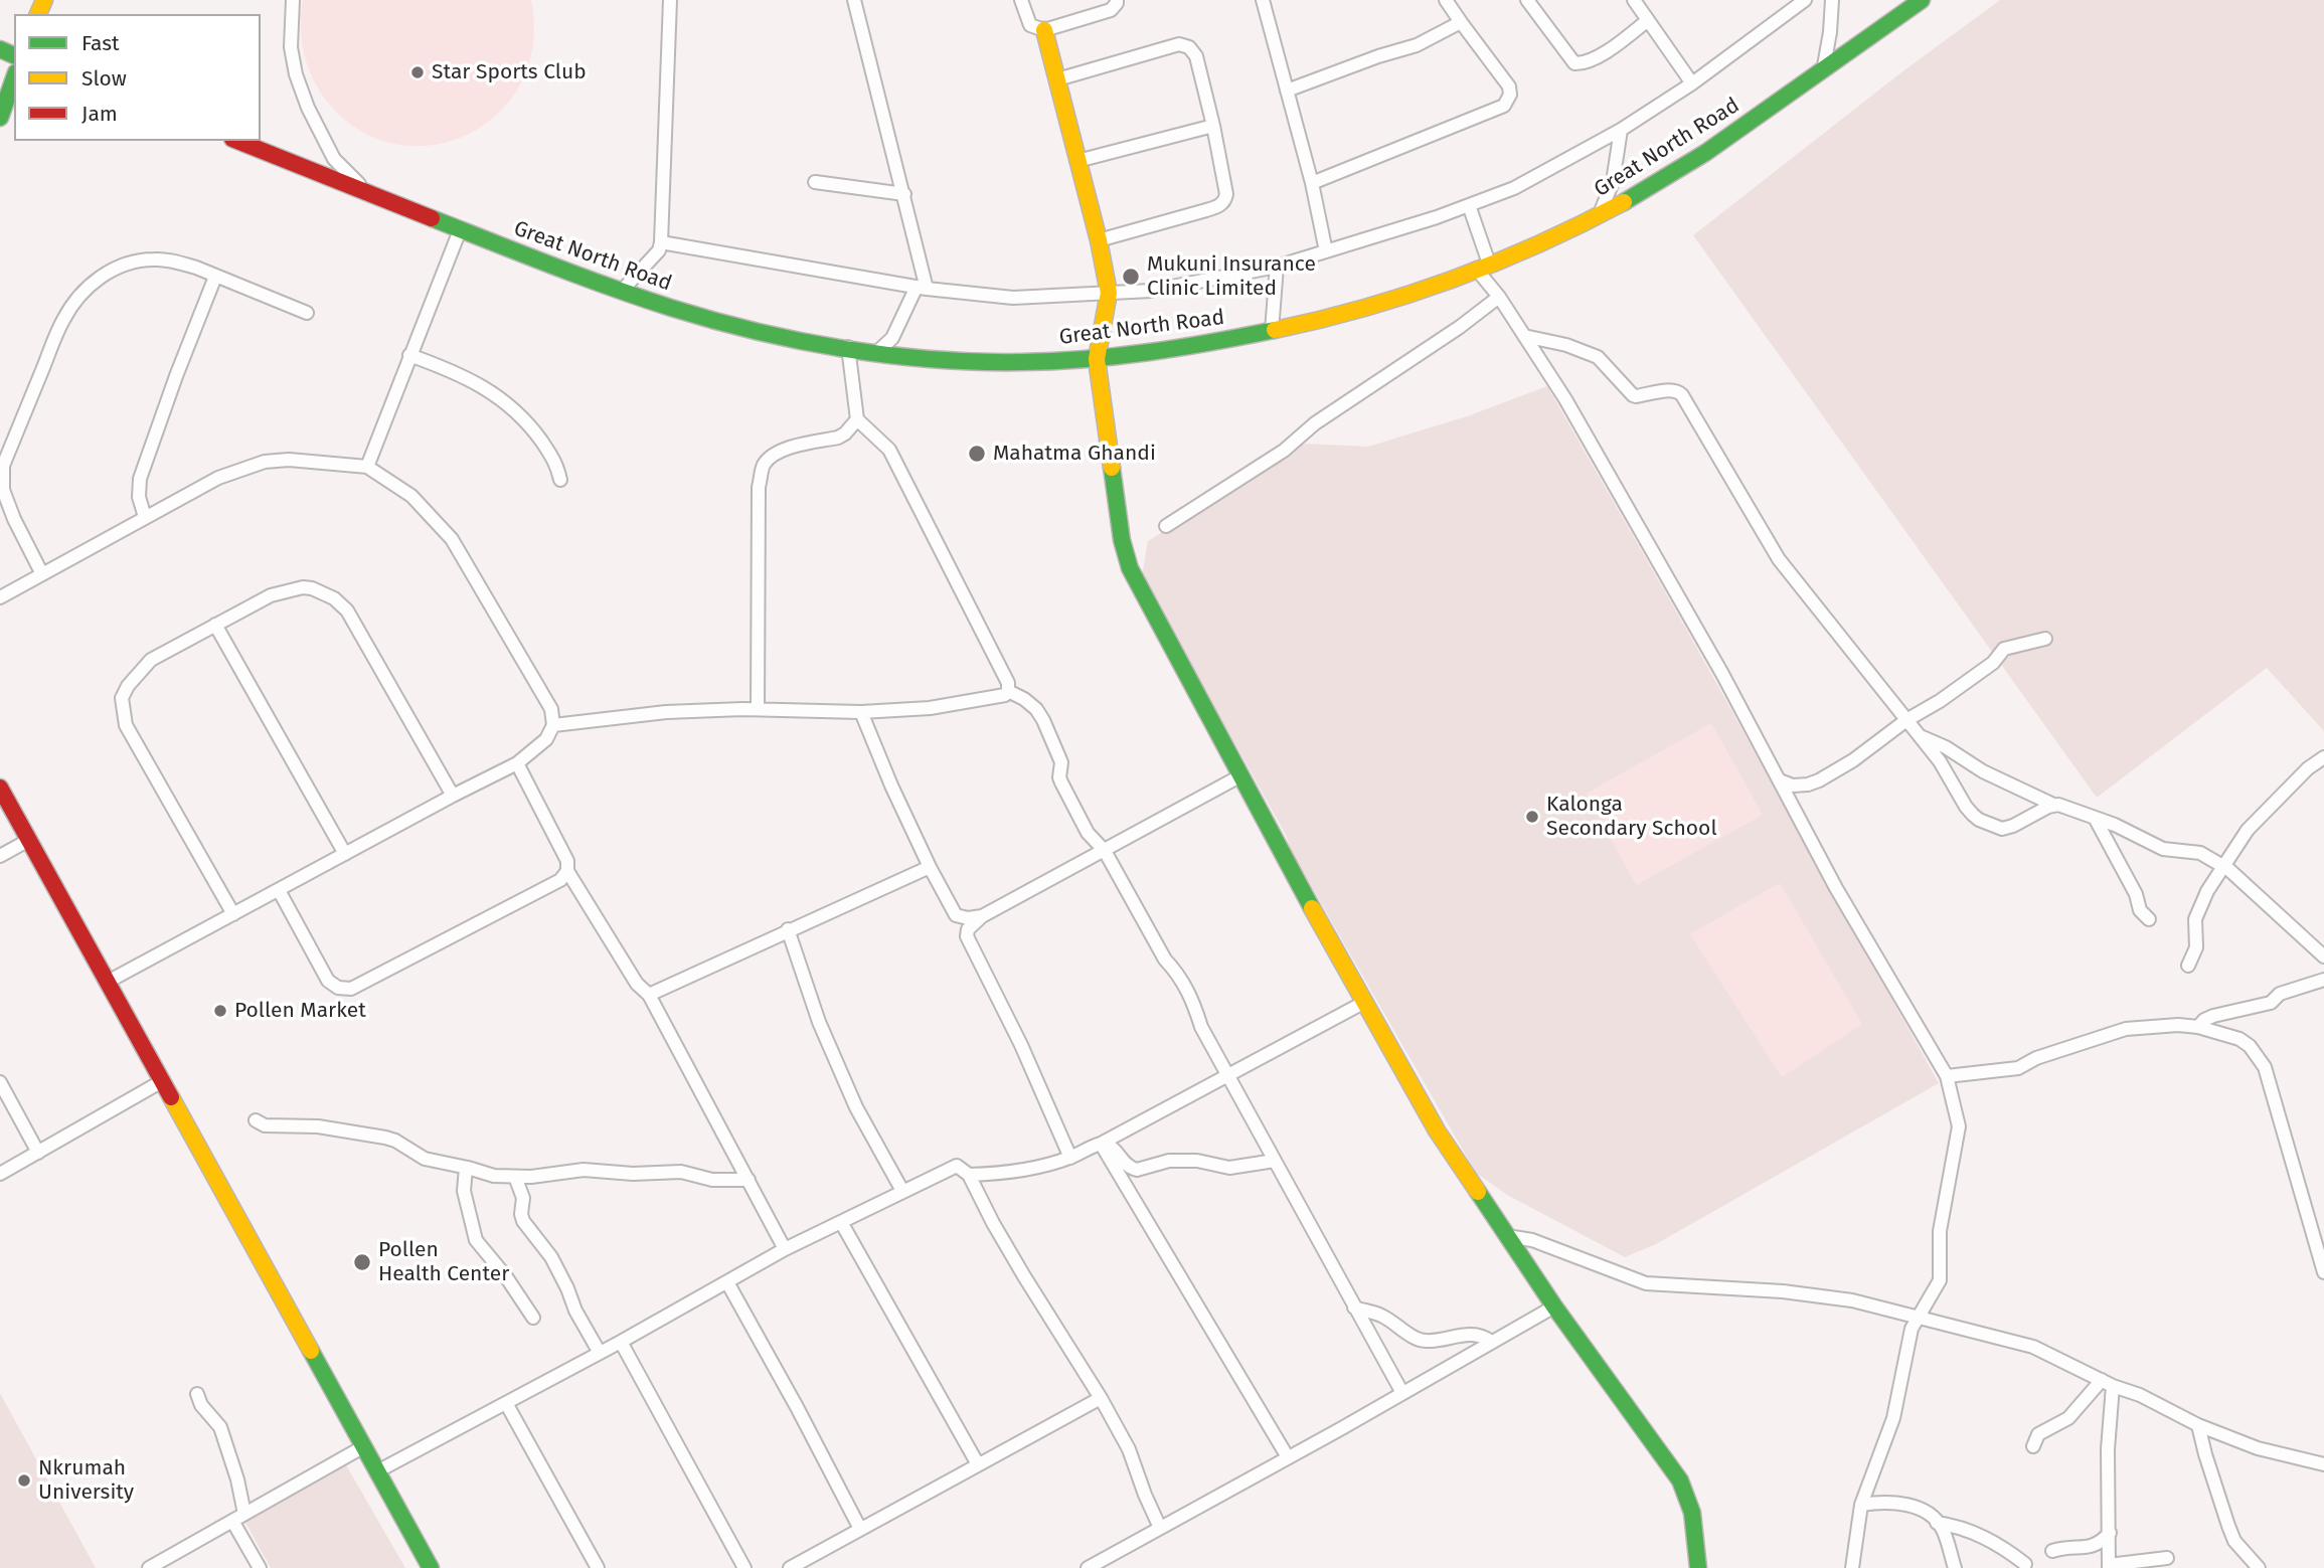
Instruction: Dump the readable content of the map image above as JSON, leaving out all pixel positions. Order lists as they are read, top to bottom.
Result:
{
  "streets": {
    "main road": ["Great North Road"]
  },
  "places": [
    "Star Sports Club",
    "Mukuni Insurance Clinic Limited",
    "Mahatma Ghandi",
    "Kalonga Secondary School",
    "Pollen Market",
    "Pollen Health Center",
    "Nkrumah University"
  ],
  "legend": ["Fast", "Slow", "Jam"]
}
